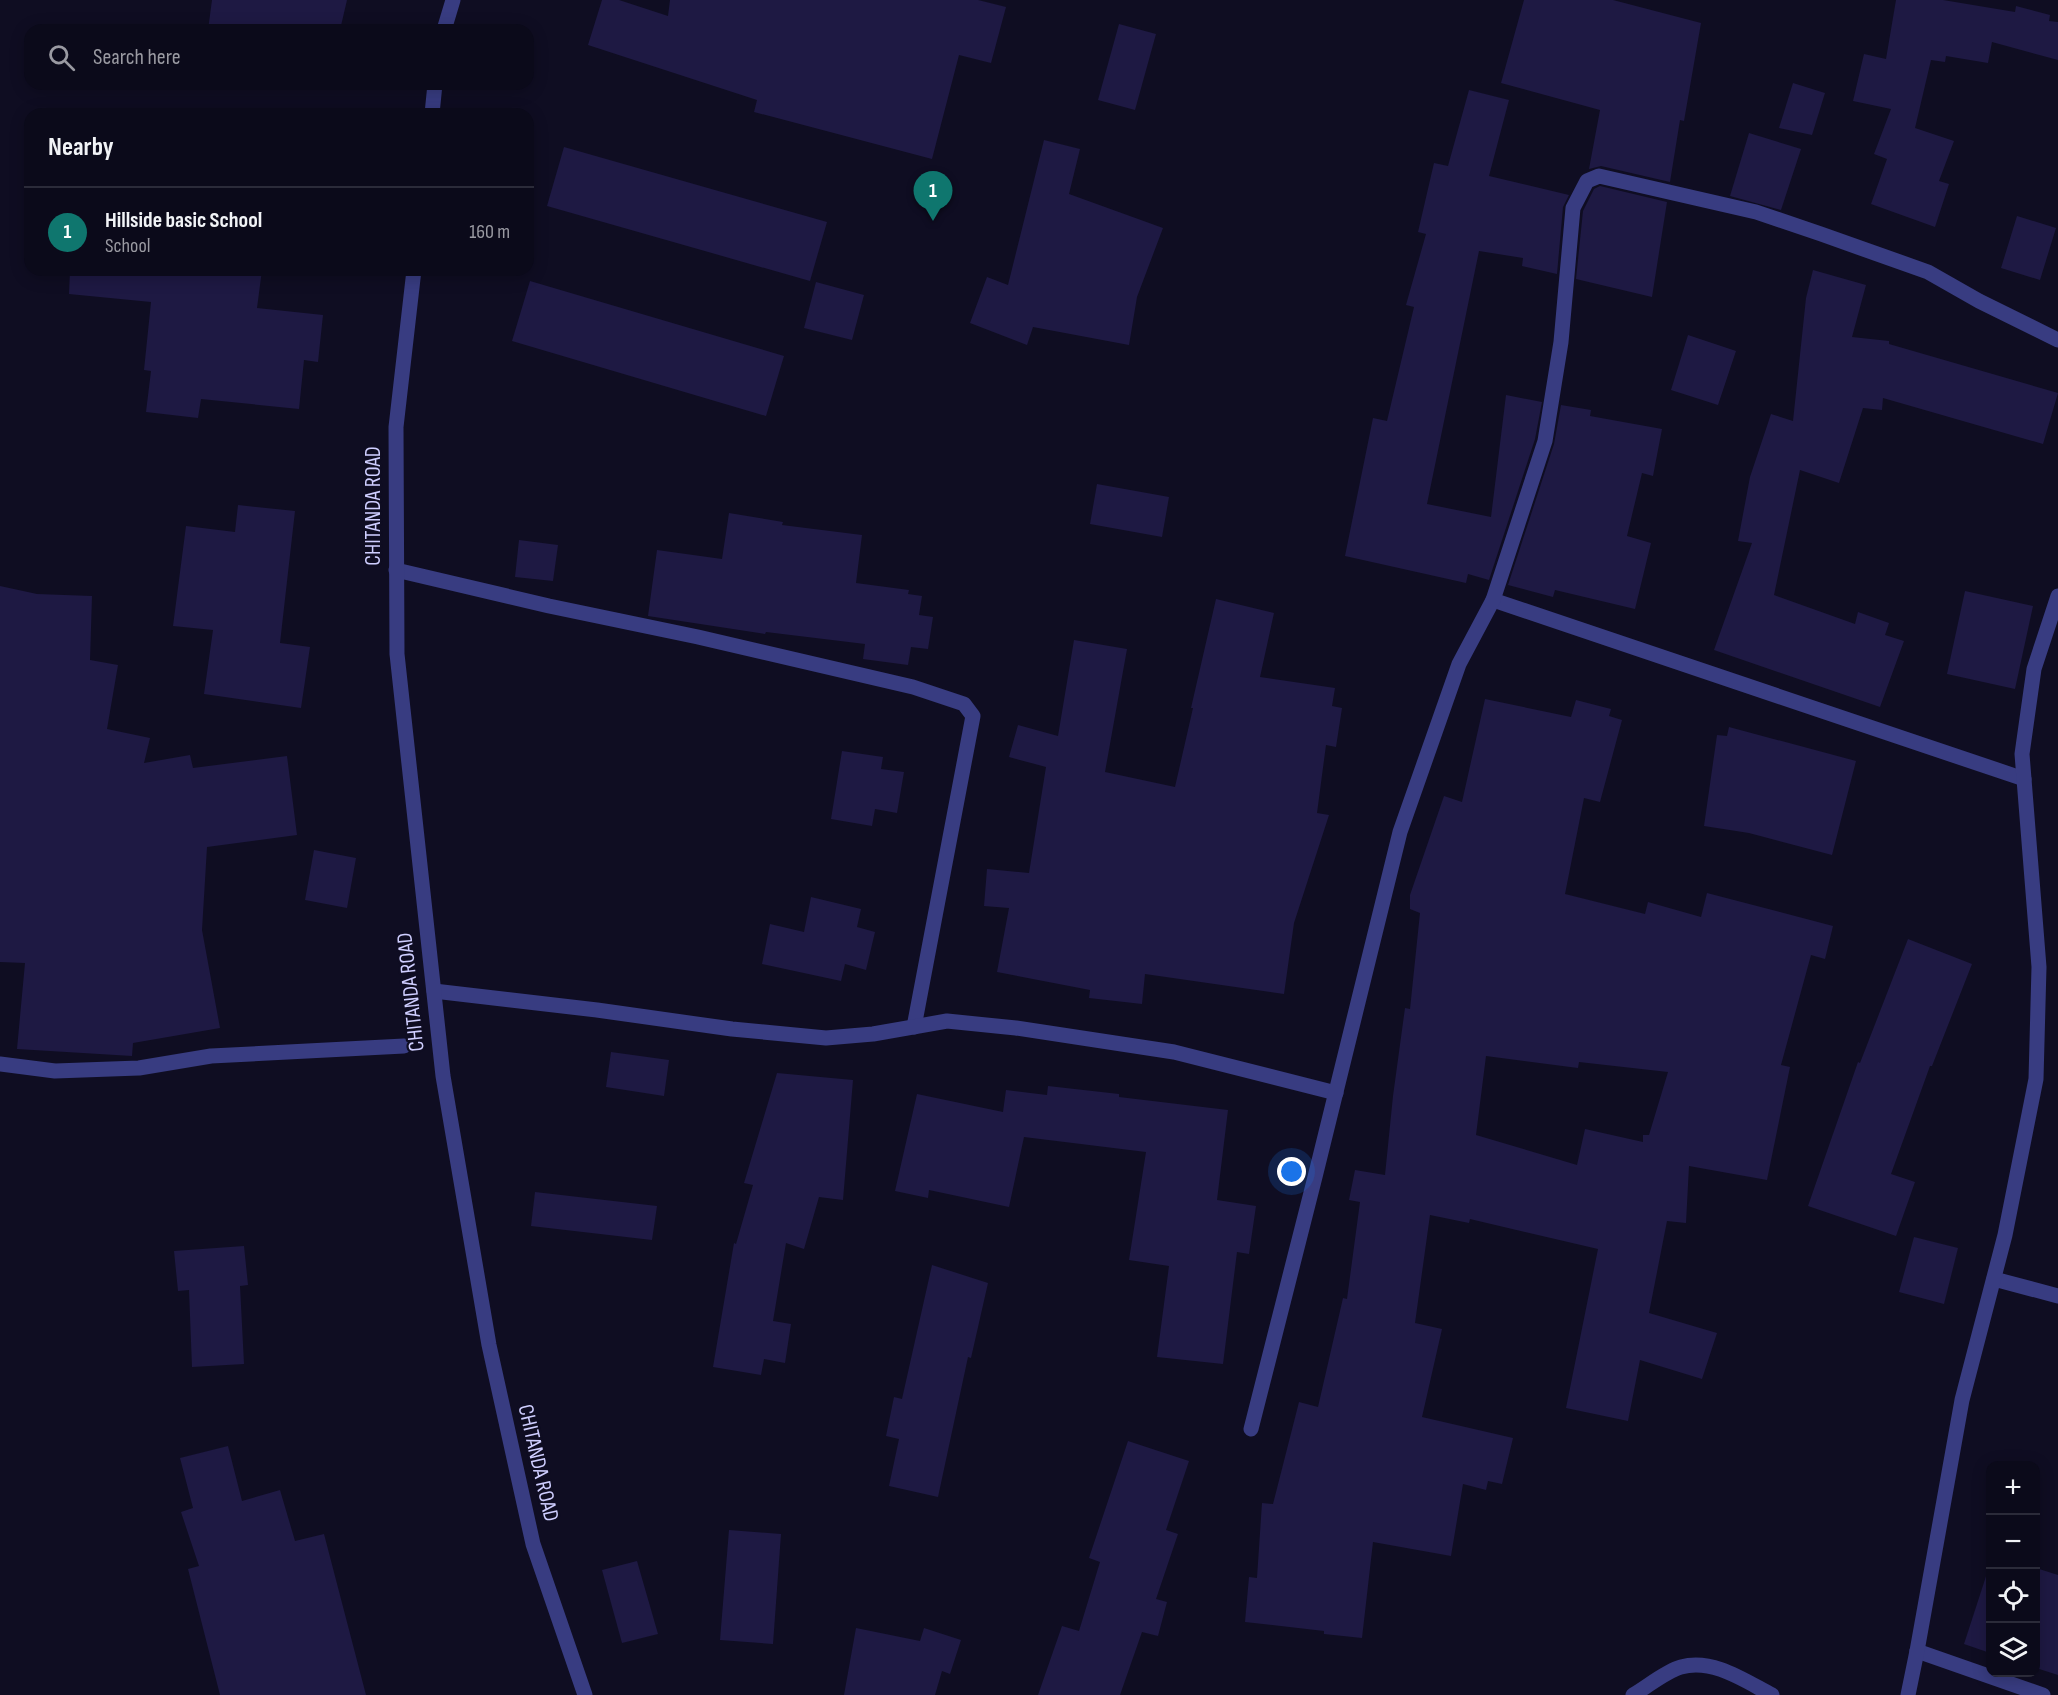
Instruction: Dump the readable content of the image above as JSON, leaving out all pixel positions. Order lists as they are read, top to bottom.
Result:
{
  "streets": {
    "street": ["CHITANDA ROAD"]
  },
  "page": {
    "search": "Search here",
    "heading": "Nearby",
    "pins": "1",
    "list": [
      {
        "mark": "1",
        "name": "Hillside basic School",
        "note": "School",
        "value": "160 m"
      }
    ],
    "map_buttons": ["+", "−"]
  }
}
